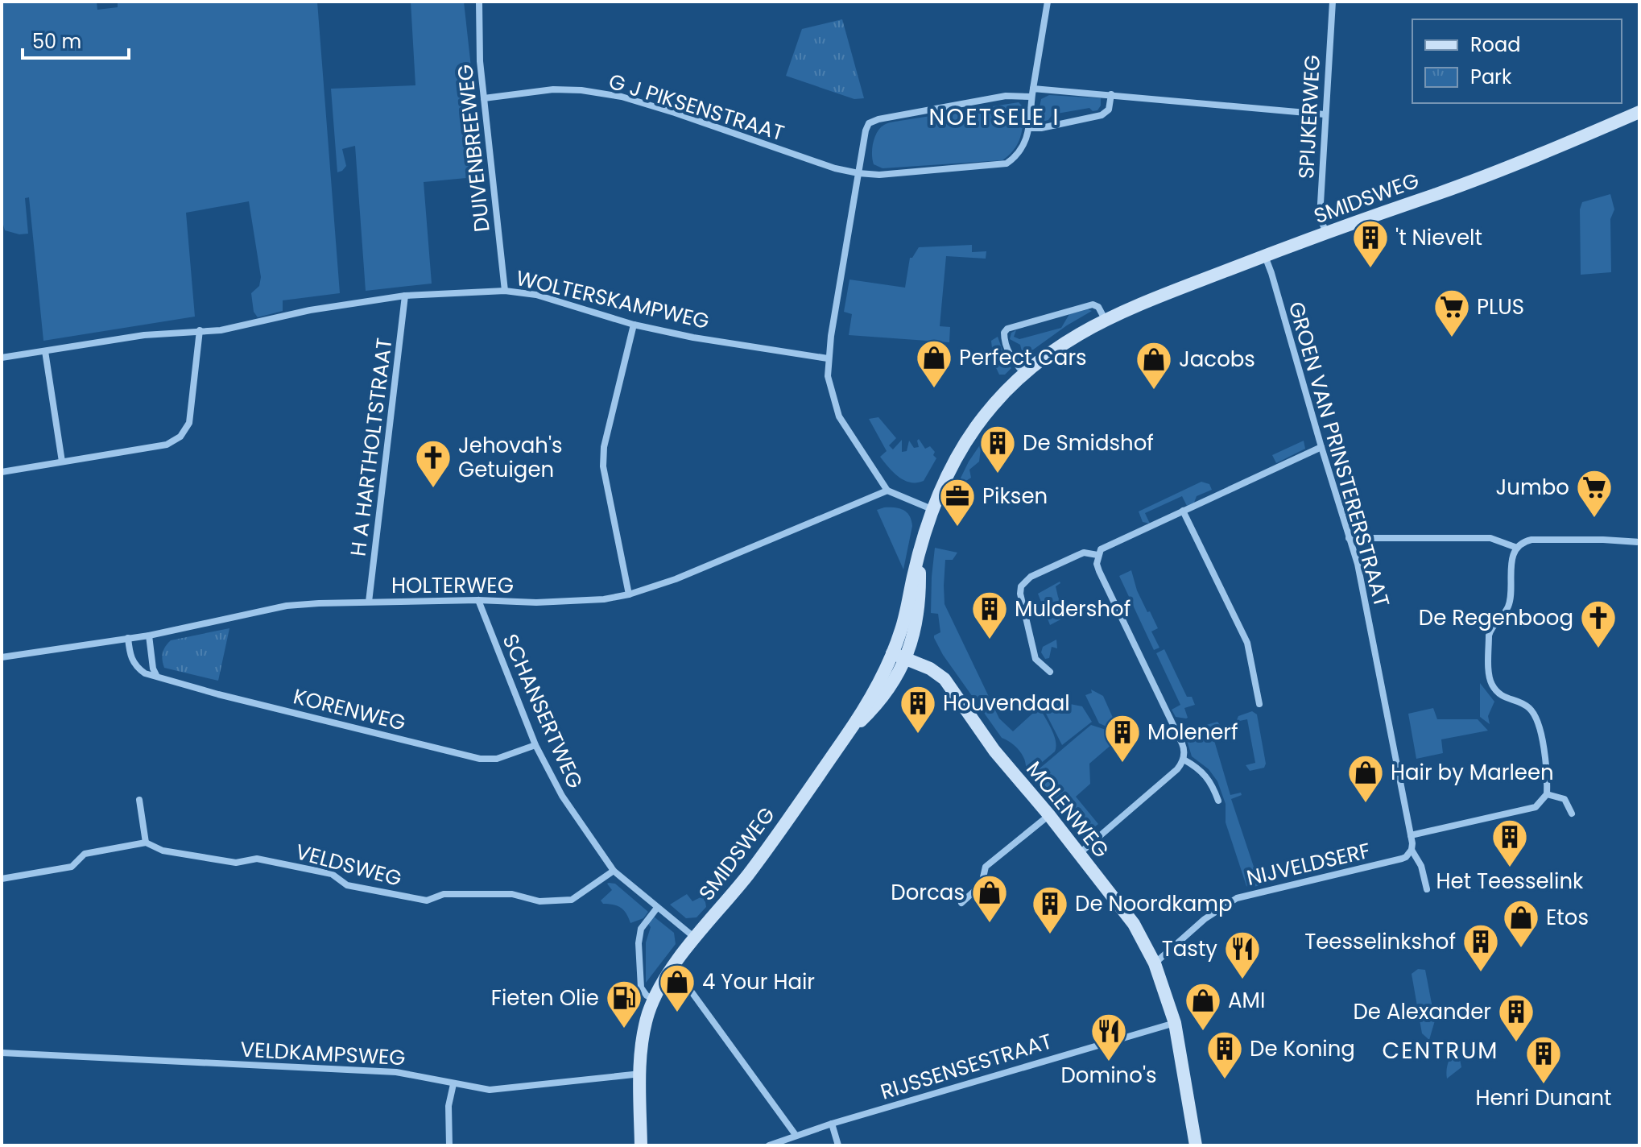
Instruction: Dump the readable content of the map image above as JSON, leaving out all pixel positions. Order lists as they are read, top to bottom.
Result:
{
  "streets": {
    "main road": ["SMIDSWEG", "MOLENWEG"],
    "street": [
      "G J PIKSENSTRAAT",
      "SPIJKERWEG",
      "DUIVENBREEWEG",
      "WOLTERSKAMPWEG",
      "H A HARTHOLTSTRAAT",
      "GROEN VAN PRINSTERERSTRAAT",
      "HOLTERWEG",
      "KORENWEG",
      "SCHANSERTWEG",
      "NIJVELDSERF",
      "VELDSWEG",
      "VELDKAMPSWEG",
      "RIJSSENSESTRAAT"
    ]
  },
  "crossings": [
    ["G J PIKSENSTRAAT", "DUIVENBREEWEG"],
    ["SPIJKERWEG", "SMIDSWEG"],
    ["DUIVENBREEWEG", "WOLTERSKAMPWEG"],
    ["SMIDSWEG", "GROEN VAN PRINSTERERSTRAAT"],
    ["SMIDSWEG", "SCHANSERTWEG"],
    ["SMIDSWEG", "MOLENWEG"],
    ["SMIDSWEG", "VELDKAMPSWEG"],
    ["WOLTERSKAMPWEG", "H A HARTHOLTSTRAAT"],
    ["H A HARTHOLTSTRAAT", "HOLTERWEG"],
    ["GROEN VAN PRINSTERERSTRAAT", "NIJVELDSERF"],
    ["HOLTERWEG", "KORENWEG"],
    ["HOLTERWEG", "SCHANSERTWEG"],
    ["KORENWEG", "SCHANSERTWEG"],
    ["SCHANSERTWEG", "VELDSWEG"],
    ["MOLENWEG", "NIJVELDSERF"],
    ["MOLENWEG", "RIJSSENSESTRAAT"]
  ],
  "districts": ["NOETSELE I", "CENTRUM"],
  "places": {
    "building": [
      "'t Nievelt",
      "De Smidshof",
      "Muldershof",
      "Houvendaal",
      "Molenerf",
      "Het Teesselink",
      "De Noordkamp",
      "Teesselinkshof",
      "De Alexander",
      "De Koning",
      "Henri Dunant"
    ],
    "supermarket": ["PLUS", "Jumbo"],
    "shop": [
      "Perfect Cars",
      "Jacobs",
      "Hair by Marleen",
      "Dorcas",
      "Etos",
      "4 Your Hair",
      "AMI"
    ],
    "church": ["Jehovah's Getuigen", "De Regenboog"],
    "office": ["Piksen"],
    "restaurant": ["Tasty", "Domino's"],
    "fuel station": ["Fieten Olie"]
  },
  "legend": ["Road", "Park"],
  "scale_bar": "50 m"
}
